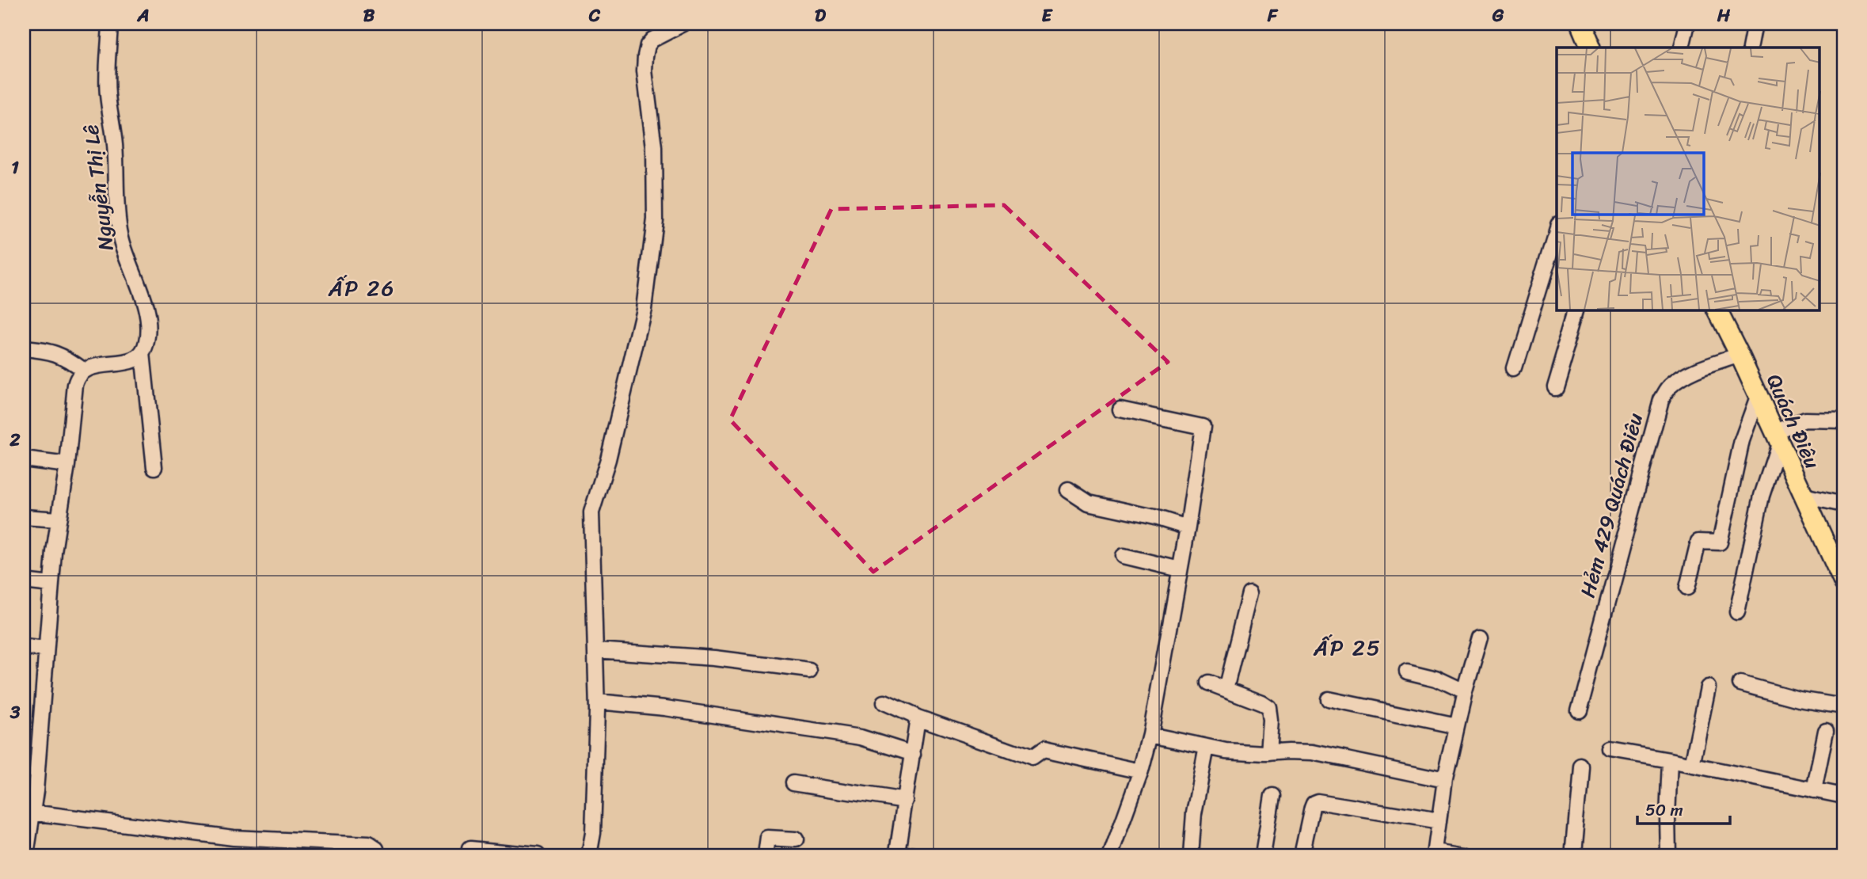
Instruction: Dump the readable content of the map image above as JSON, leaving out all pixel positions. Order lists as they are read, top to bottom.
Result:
{
  "streets": {
    "main road": ["Quách Điêu"],
    "street": ["Nguyễn Thị Lê", "Hẻm 429 Quách Điêu"]
  },
  "crossings": [
    ["Quách Điêu", "Hẻm 429 Quách Điêu"]
  ],
  "districts": ["ẤP 26", "ẤP 25"],
  "scale_bar": "50 m",
  "grid": {
    "columns": [
      "A",
      "B",
      "C",
      "D",
      "E",
      "F",
      "G",
      "H"
    ],
    "rows": ["1", "2", "3"]
  }
}
